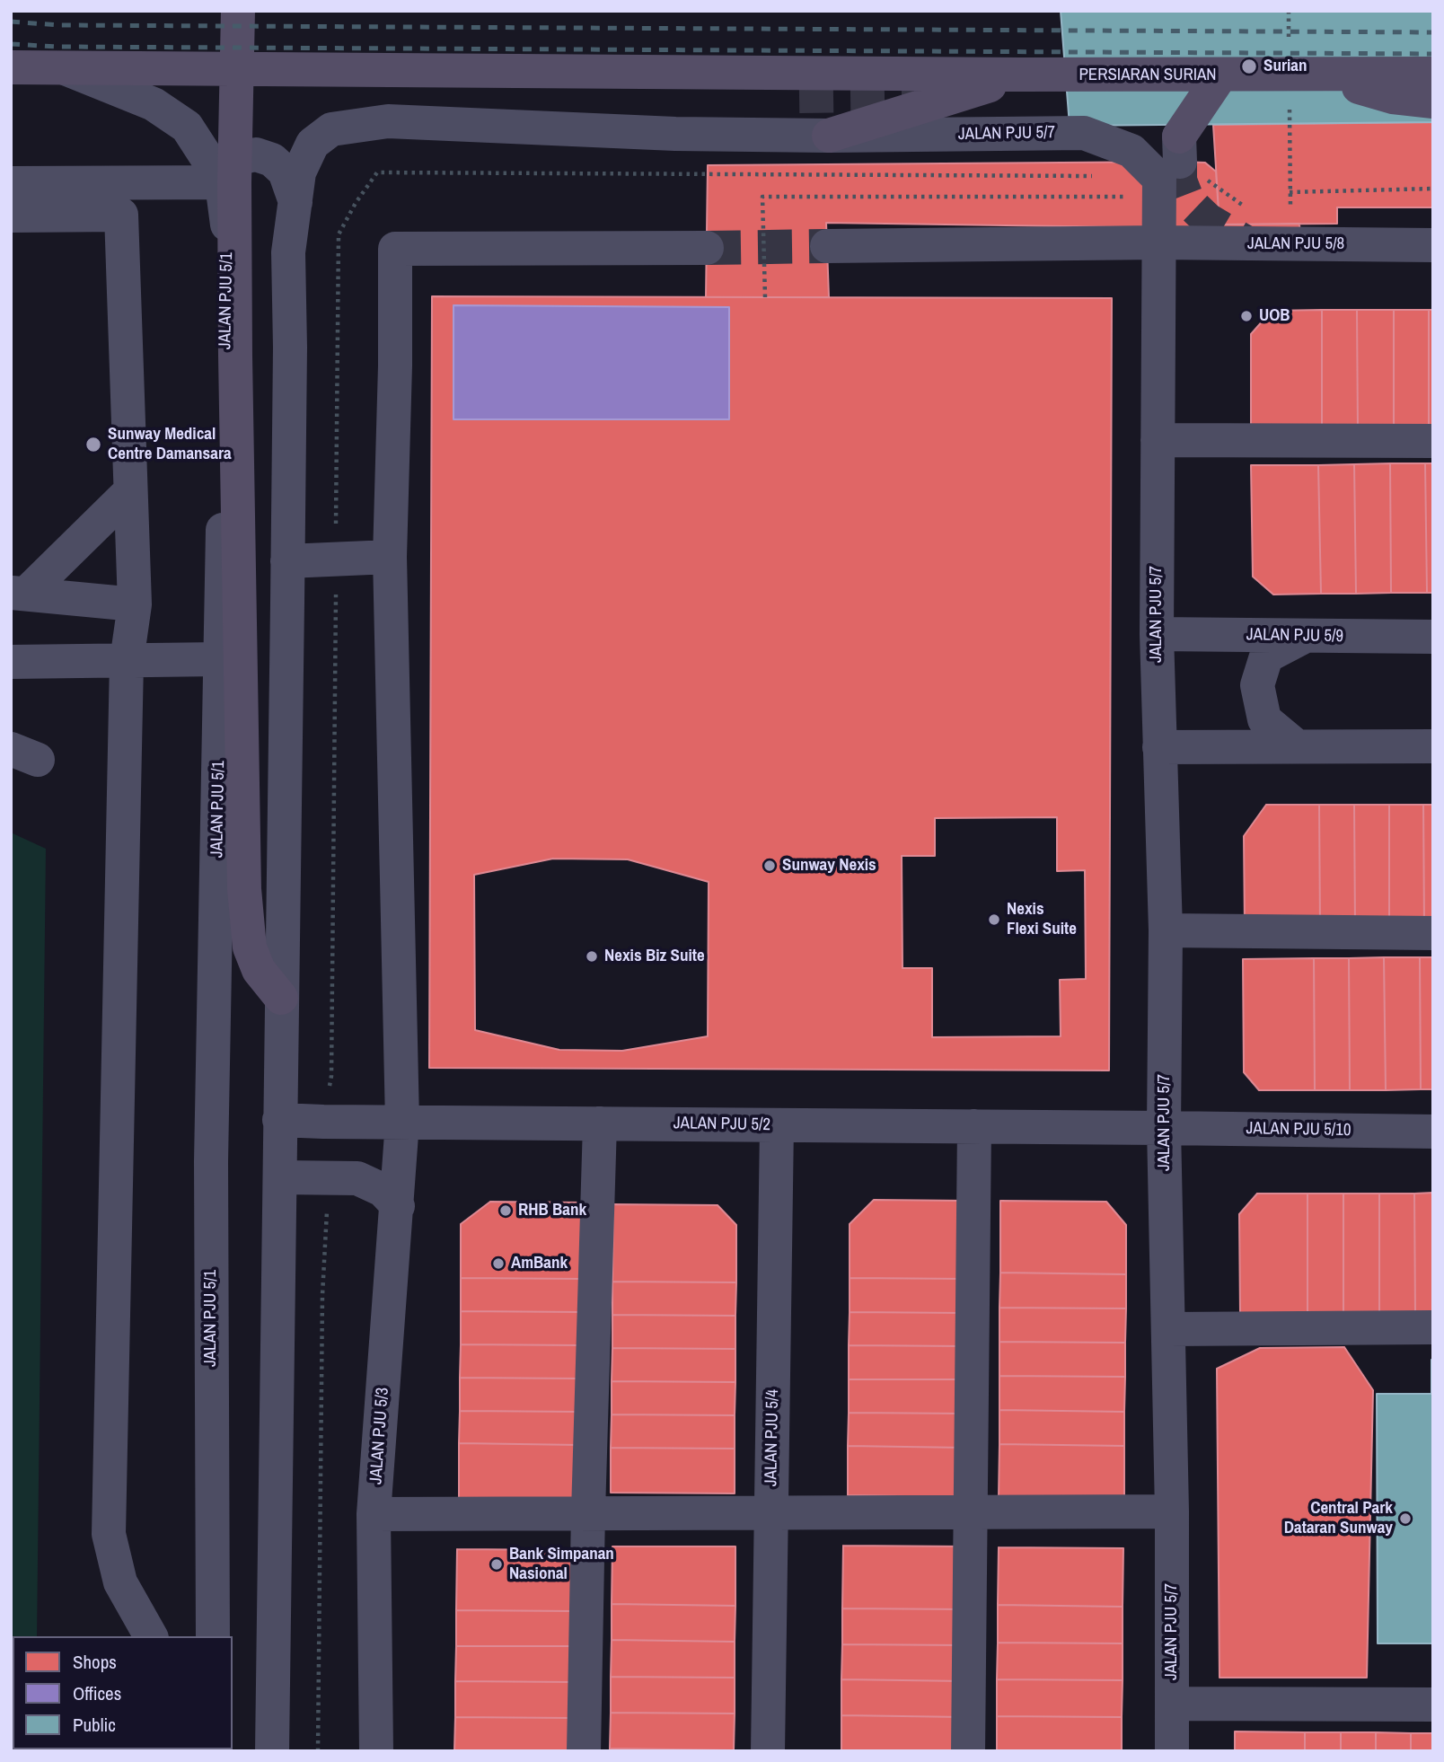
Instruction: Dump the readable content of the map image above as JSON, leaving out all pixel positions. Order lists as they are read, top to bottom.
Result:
{
  "streets": {
    "main road": ["PERSIARAN SURIAN"],
    "street": [
      "JALAN PJU 5/7",
      "JALAN PJU 5/8",
      "JALAN PJU 5/1",
      "JALAN PJU 5/9",
      "JALAN PJU 5/2",
      "JALAN PJU 5/10",
      "JALAN PJU 5/3",
      "JALAN PJU 5/4"
    ]
  },
  "crossings": [
    ["PERSIARAN SURIAN", "JALAN PJU 5/1"],
    ["JALAN PJU 5/7", "JALAN PJU 5/8"],
    ["JALAN PJU 5/7", "JALAN PJU 5/9"],
    ["JALAN PJU 5/7", "JALAN PJU 5/2"],
    ["JALAN PJU 5/7", "JALAN PJU 5/10"],
    ["JALAN PJU 5/2", "JALAN PJU 5/10"],
    ["JALAN PJU 5/2", "JALAN PJU 5/3"],
    ["JALAN PJU 5/2", "JALAN PJU 5/4"]
  ],
  "places": [
    "Surian",
    "UOB",
    "Sunway Medical Centre Damansara",
    "Sunway Nexis",
    "Nexis Flexi Suite",
    "Nexis Biz Suite",
    "RHB Bank",
    "AmBank",
    "Central Park Dataran Sunway",
    "Bank Simpanan Nasional"
  ],
  "legend": ["Shops", "Offices", "Public"]
}
